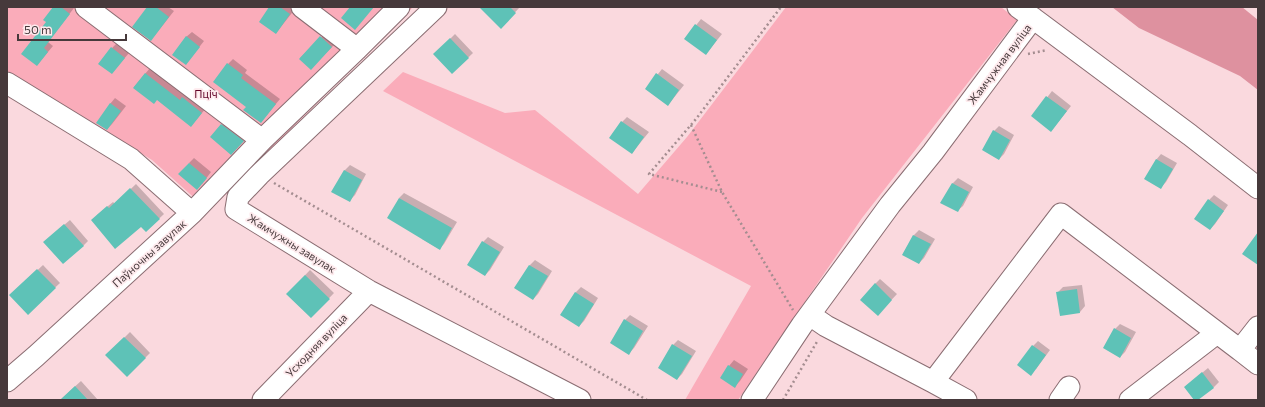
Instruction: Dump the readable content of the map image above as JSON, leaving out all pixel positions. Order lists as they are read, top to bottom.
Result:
{
  "streets": {
    "street": [
      "Жамчужная вуліца",
      "Жамчужны завулак",
      "Паўночны завулак",
      "Усходняя вуліца"
    ]
  },
  "crossings": [
    ["Жамчужны завулак", "Усходняя вуліца"]
  ],
  "parks": ["Пціч"],
  "scale_bar": "50 m"
}
